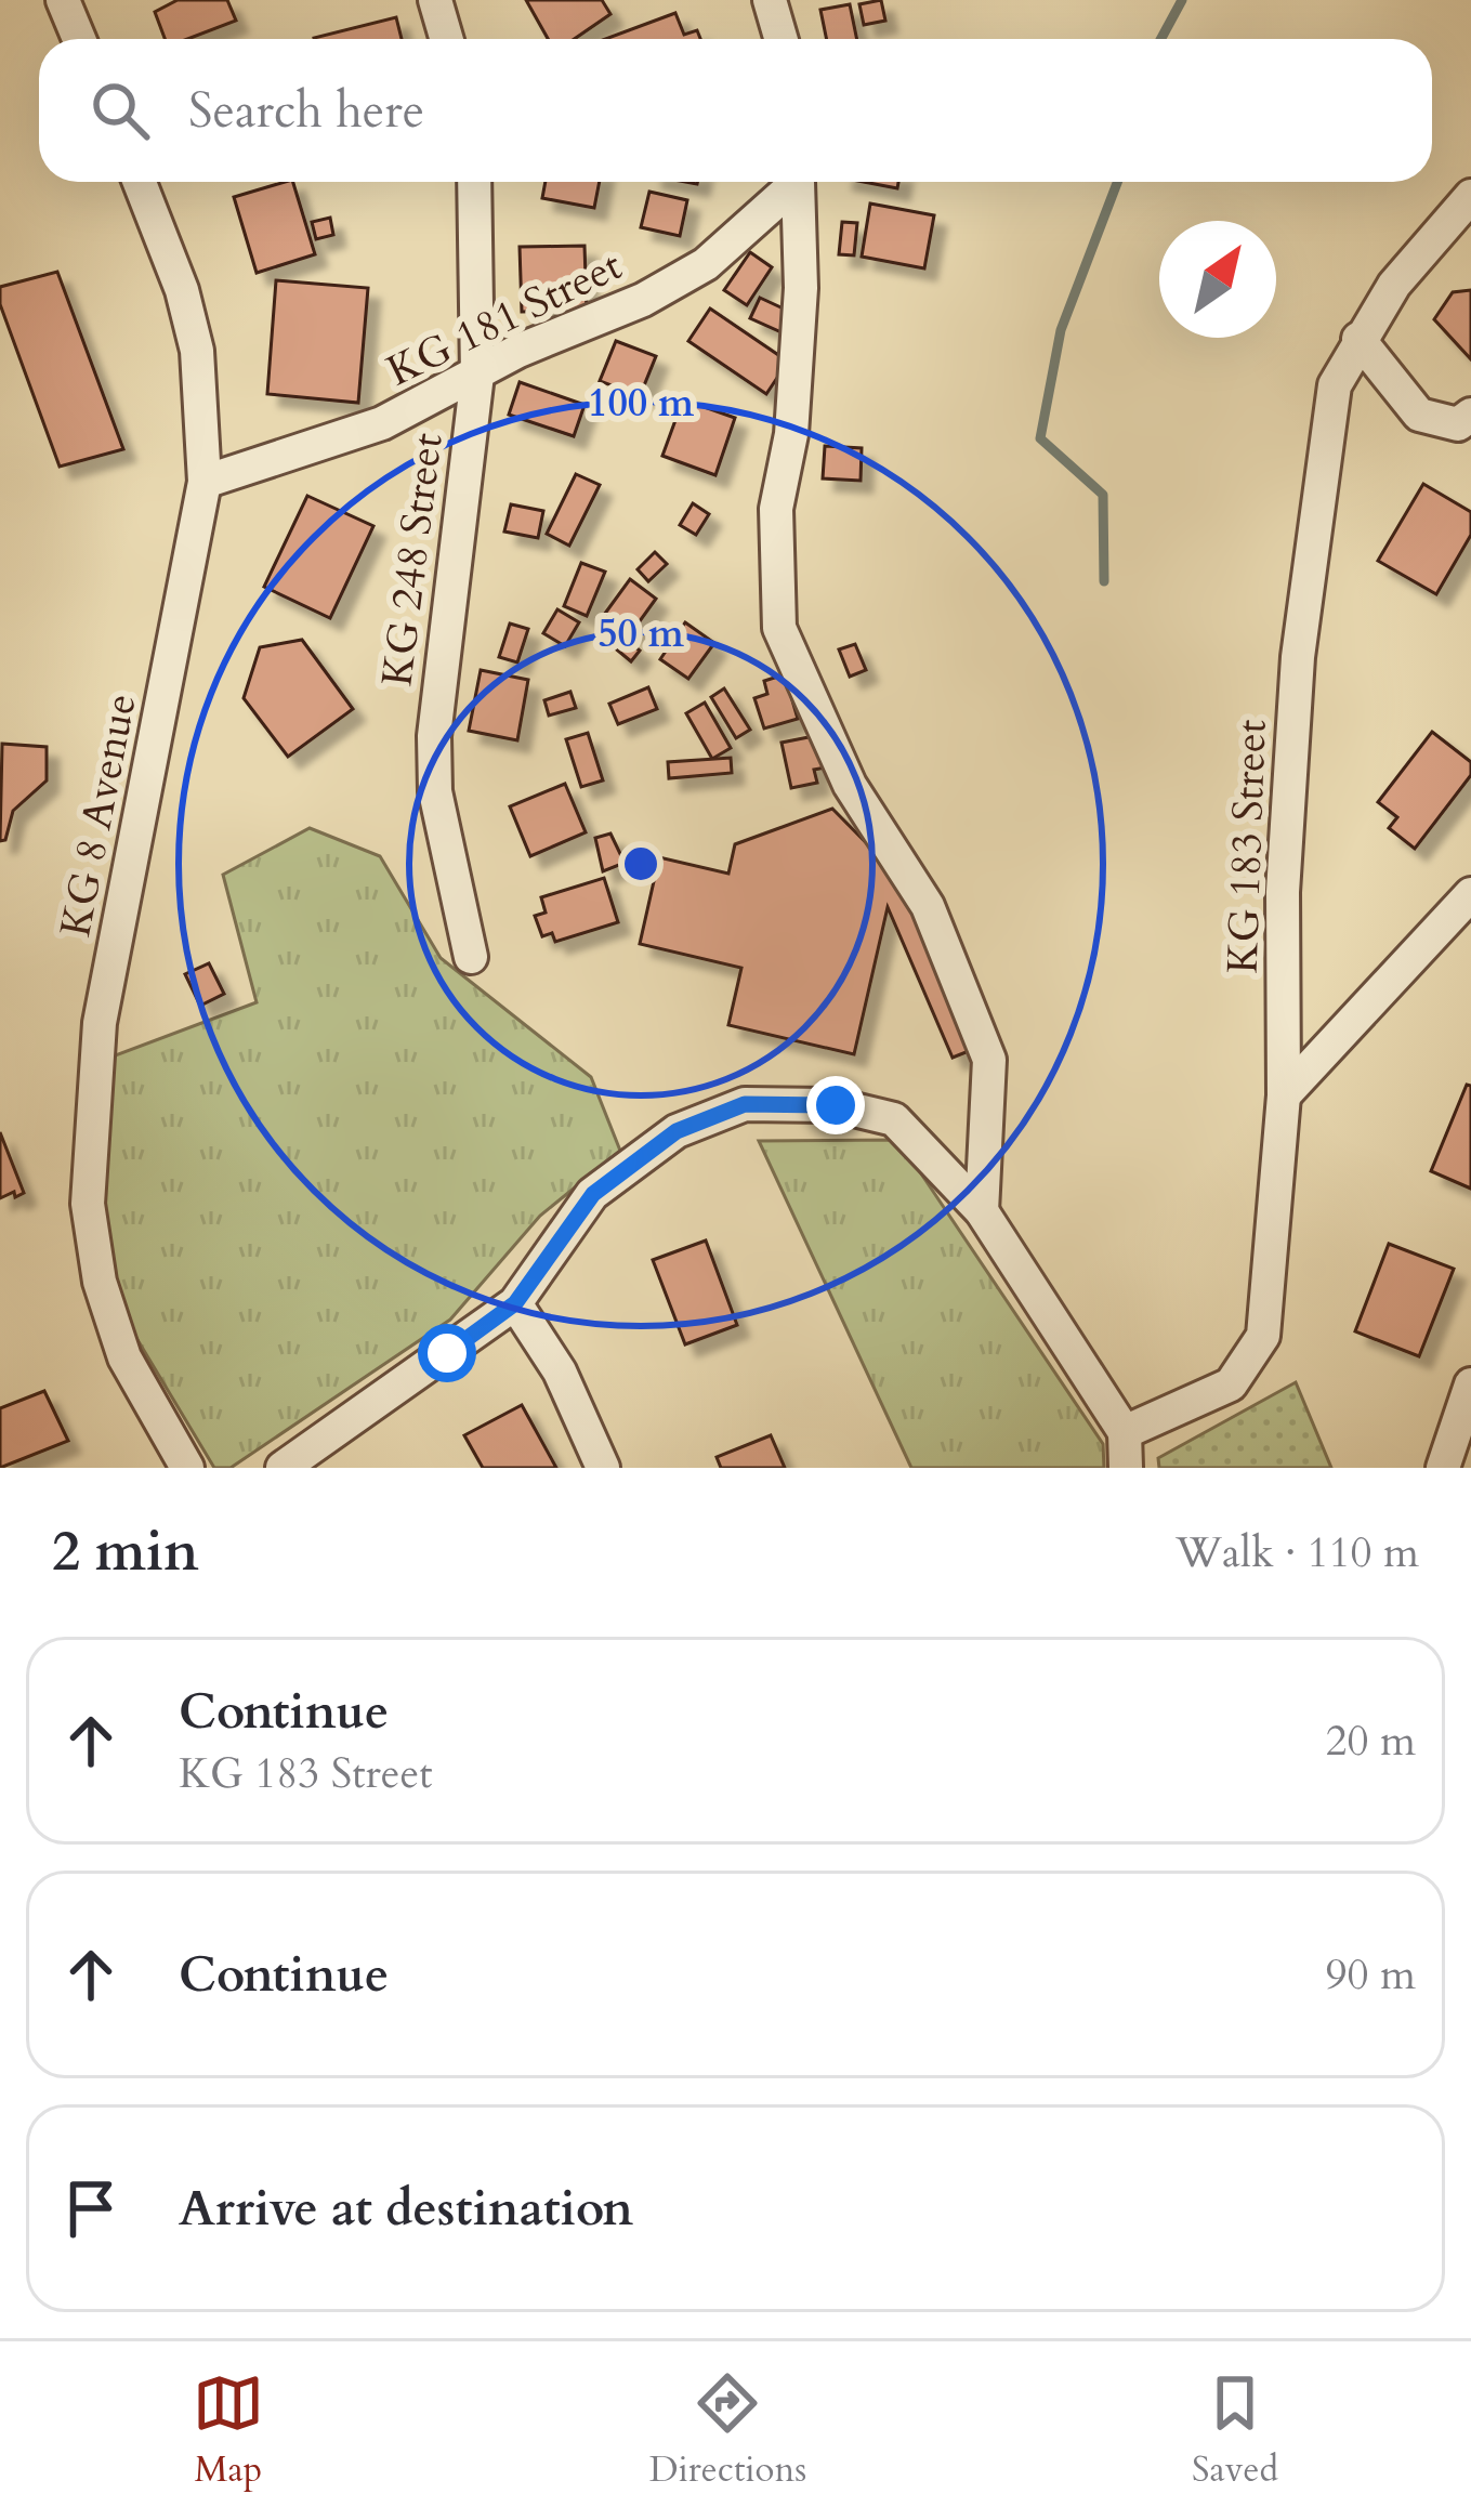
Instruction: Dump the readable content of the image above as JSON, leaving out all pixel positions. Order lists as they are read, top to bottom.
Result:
{
  "streets": {
    "street": [
      "KG 181 Street",
      "KG 248 Street",
      "KG 8 Avenue",
      "KG 183 Street"
    ]
  },
  "crossings": [
    ["KG 181 Street", "KG 248 Street"],
    ["KG 181 Street", "KG 8 Avenue"]
  ],
  "north": "top right",
  "page": {
    "search": "Search here",
    "heading": ["2 min", "Walk · 110 m"],
    "list": [
      ["Continue", "KG 183 Street", "20 m"],
      ["Continue", "90 m"],
      "Arrive at destination"
    ],
    "nav": ["Map", "Directions", "Saved"]
  },
  "rings": ["100 m", "50 m"]
}
